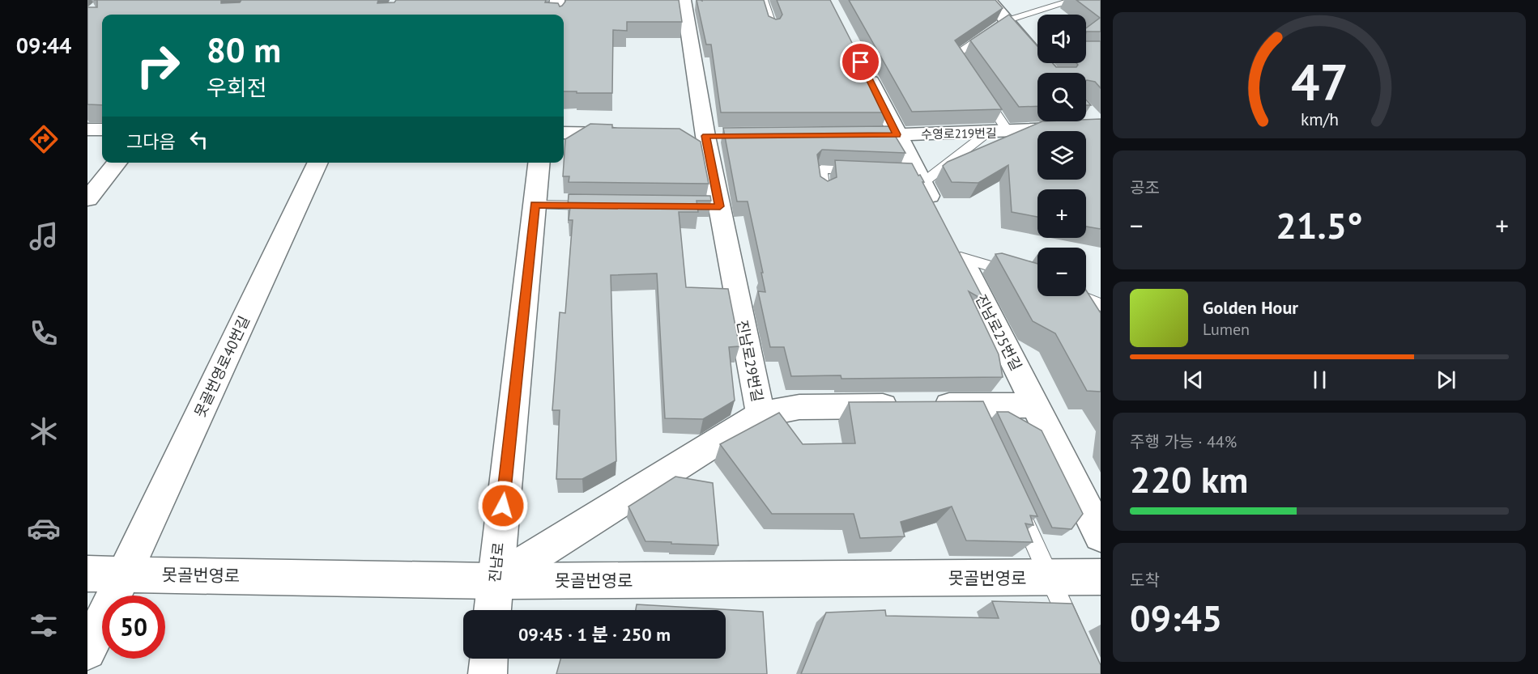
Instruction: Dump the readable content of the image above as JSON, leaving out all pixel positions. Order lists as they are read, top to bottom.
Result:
{
  "streets": {
    "street": [
      "수영로219번길",
      "진남로25번길",
      "진남로29번길",
      "못골번영로40번길",
      "진남로",
      "못골번영로"
    ]
  },
  "crossings": [
    ["진남로29번길", "진남로"],
    ["진남로29번길", "못골번영로"],
    ["못골번영로40번길", "못골번영로"],
    ["진남로", "못골번영로"]
  ],
  "page": {
    "tabs": "09:44",
    "map_buttons": ["+", "−"],
    "turn": ["80 m", "우회전"],
    "then": "그다음",
    "tile": [
      "공조",
      ["주행 가능 · 44%", "220 km"],
      ["도착", "09:45"]
    ],
    "heat": ["−", "21.5°", "+"],
    "song": ["Golden Hour", "Lumen"],
    "limit": "50",
    "trip": "09:45 · 1 분 · 250 m",
    "gauge": ["47", "km/h"]
  }
}
